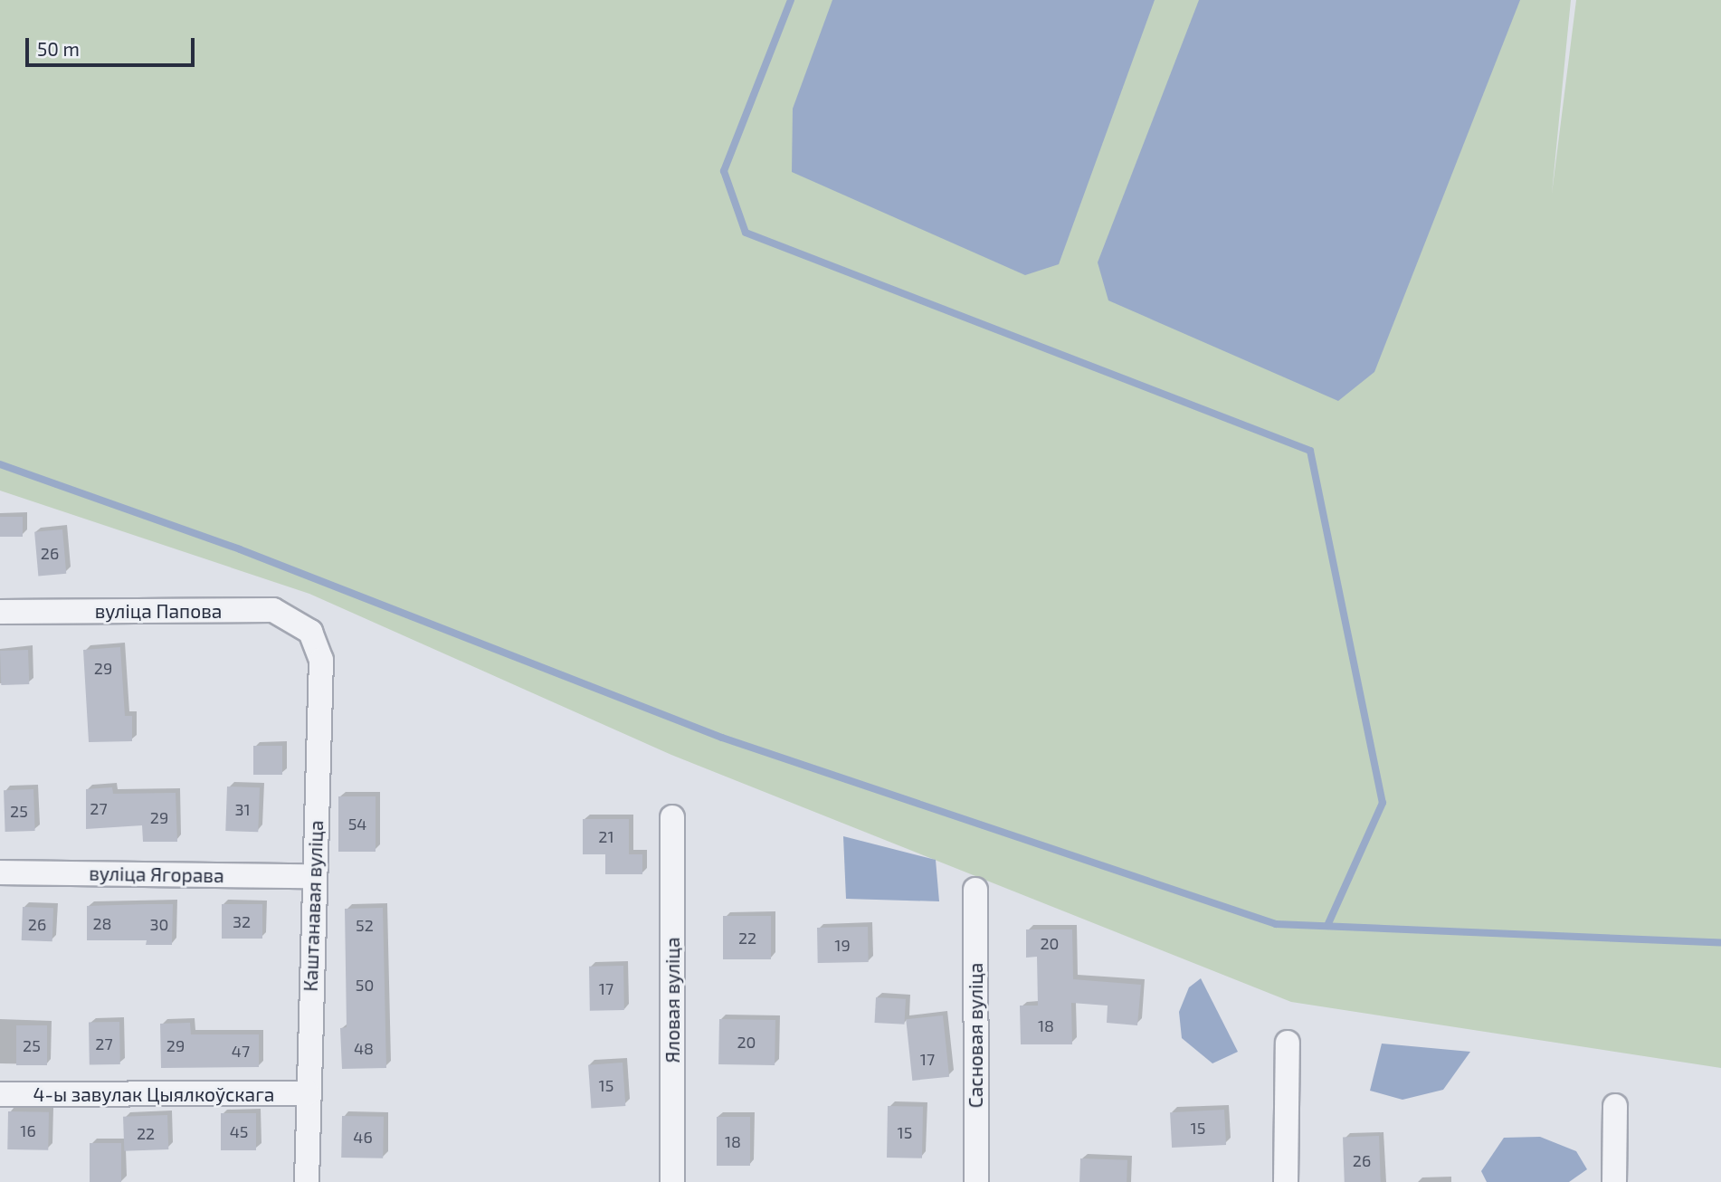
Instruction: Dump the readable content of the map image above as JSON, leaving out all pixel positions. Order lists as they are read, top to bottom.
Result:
{
  "streets": {
    "street": [
      "вуліца Папова",
      "вуліца Ягорава",
      "Каштанавая вуліца",
      "Яловая вуліца",
      "Сасновая вуліца",
      "4-ы завулак Цыялкоўскага"
    ]
  },
  "crossings": [
    ["вуліца Папова", "Каштанавая вуліца"],
    ["вуліца Ягорава", "Каштанавая вуліца"],
    ["Каштанавая вуліца", "4-ы завулак Цыялкоўскага"]
  ],
  "house_numbers": [
    "26",
    "29",
    "27",
    "31",
    "25",
    "29",
    "54",
    "21",
    "32",
    "28",
    "26",
    "30",
    "52",
    "22",
    "20",
    "19",
    "50",
    "17",
    "18",
    "20",
    "27",
    "25",
    "29",
    "48",
    "47",
    "17",
    "15",
    "15",
    "16",
    "45",
    "15",
    "22",
    "46",
    "18",
    "26"
  ],
  "scale_bar": "50 m"
}
